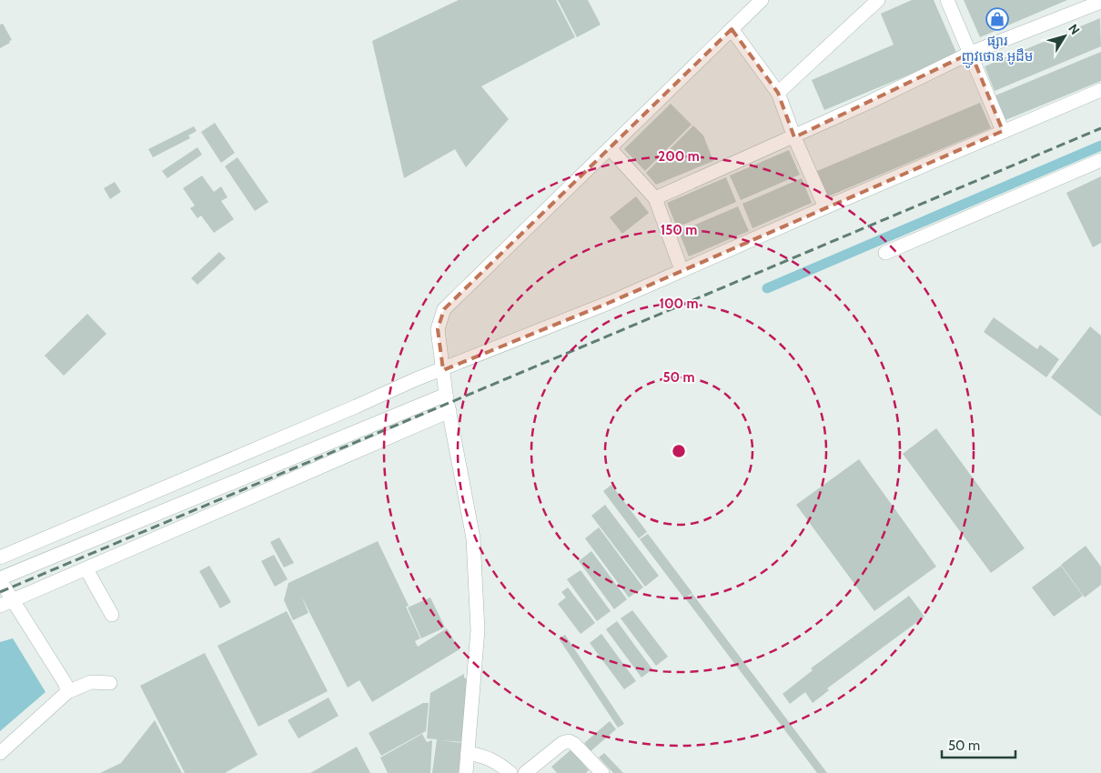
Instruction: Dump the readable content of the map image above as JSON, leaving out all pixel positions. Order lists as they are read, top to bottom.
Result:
{
  "places": {
    "shop": ["ផ្សារ ញូវថោន អូដឹម"]
  },
  "scale_bar": "50 m",
  "north": "top right",
  "rings": [
    "200 m",
    "150 m",
    "100 m",
    "50 m"
  ]
}
